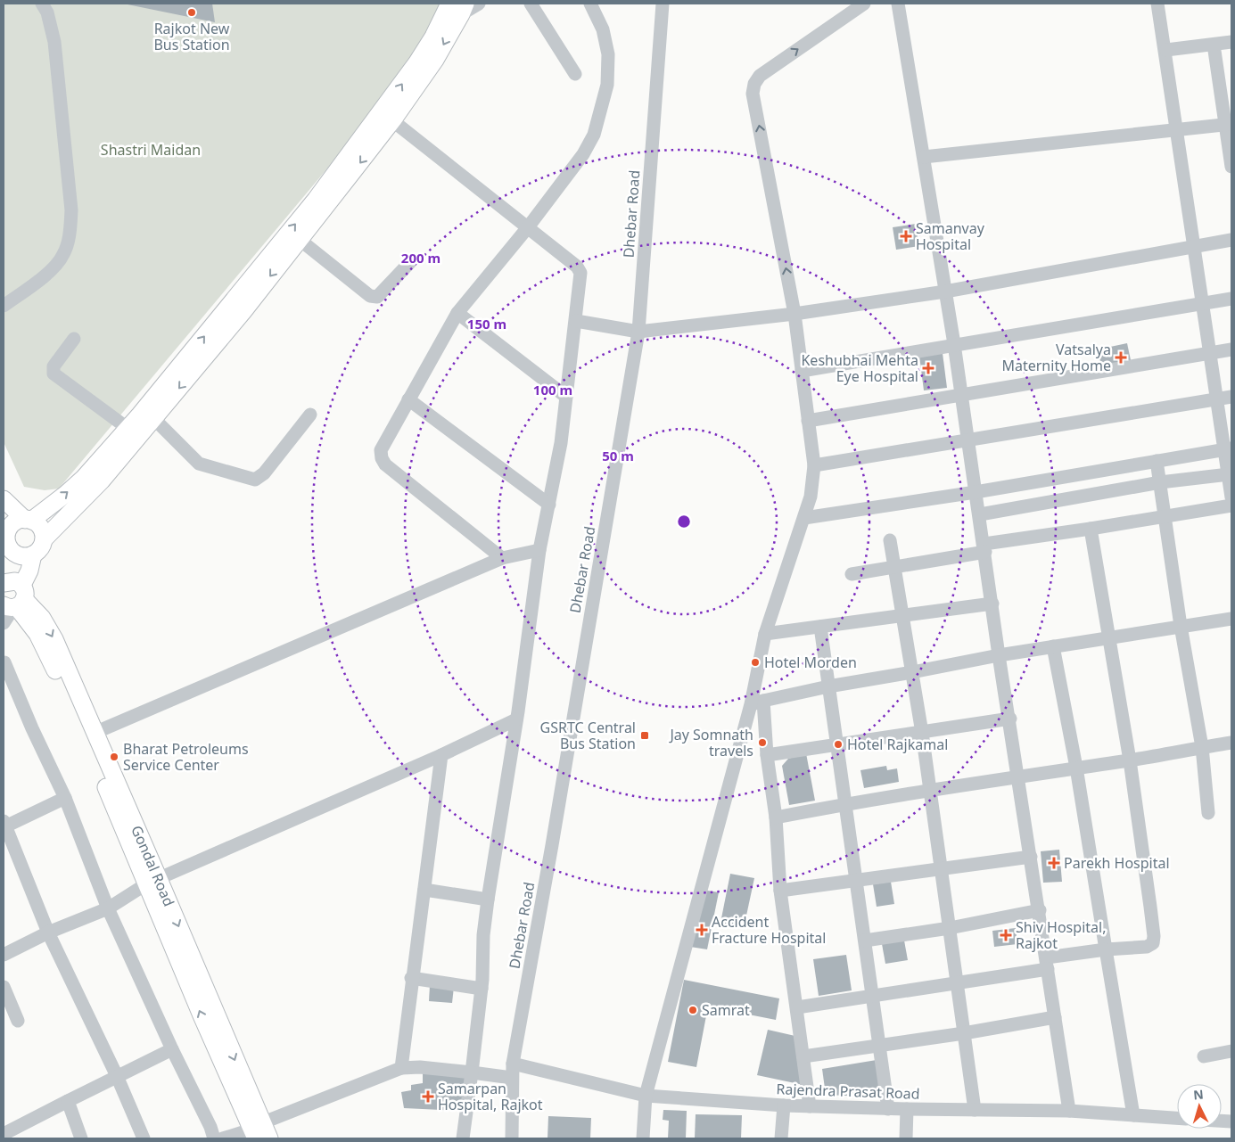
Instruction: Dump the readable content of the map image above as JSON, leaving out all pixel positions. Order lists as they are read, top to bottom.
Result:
{
  "streets": {
    "main road": ["Gondal Road"],
    "street": ["Dhebar Road", "Rajendra Prasat Road"]
  },
  "crossings": [
    ["Dhebar Road", "Rajendra Prasat Road"]
  ],
  "parks": ["Shastri Maidan"],
  "places": {
    "other": [
      "Rajkot New Bus Station",
      "Hotel Morden",
      "Jay Somnath travels",
      "Hotel Rajkamal",
      "Bharat Petroleums Service Center",
      "Samrat"
    ],
    "health": [
      "Samanvay Hospital",
      "Vatsalya Maternity Home",
      "Keshubhai Mehta Eye Hospital",
      "Parekh Hospital",
      "Accident Fracture Hospital",
      "Shiv Hospital, Rajkot",
      "Samarpan Hospital, Rajkot"
    ],
    "transit": ["GSRTC Central Bus Station"]
  },
  "north": "top",
  "rings": [
    "200 m",
    "150 m",
    "100 m",
    "50 m"
  ]
}
